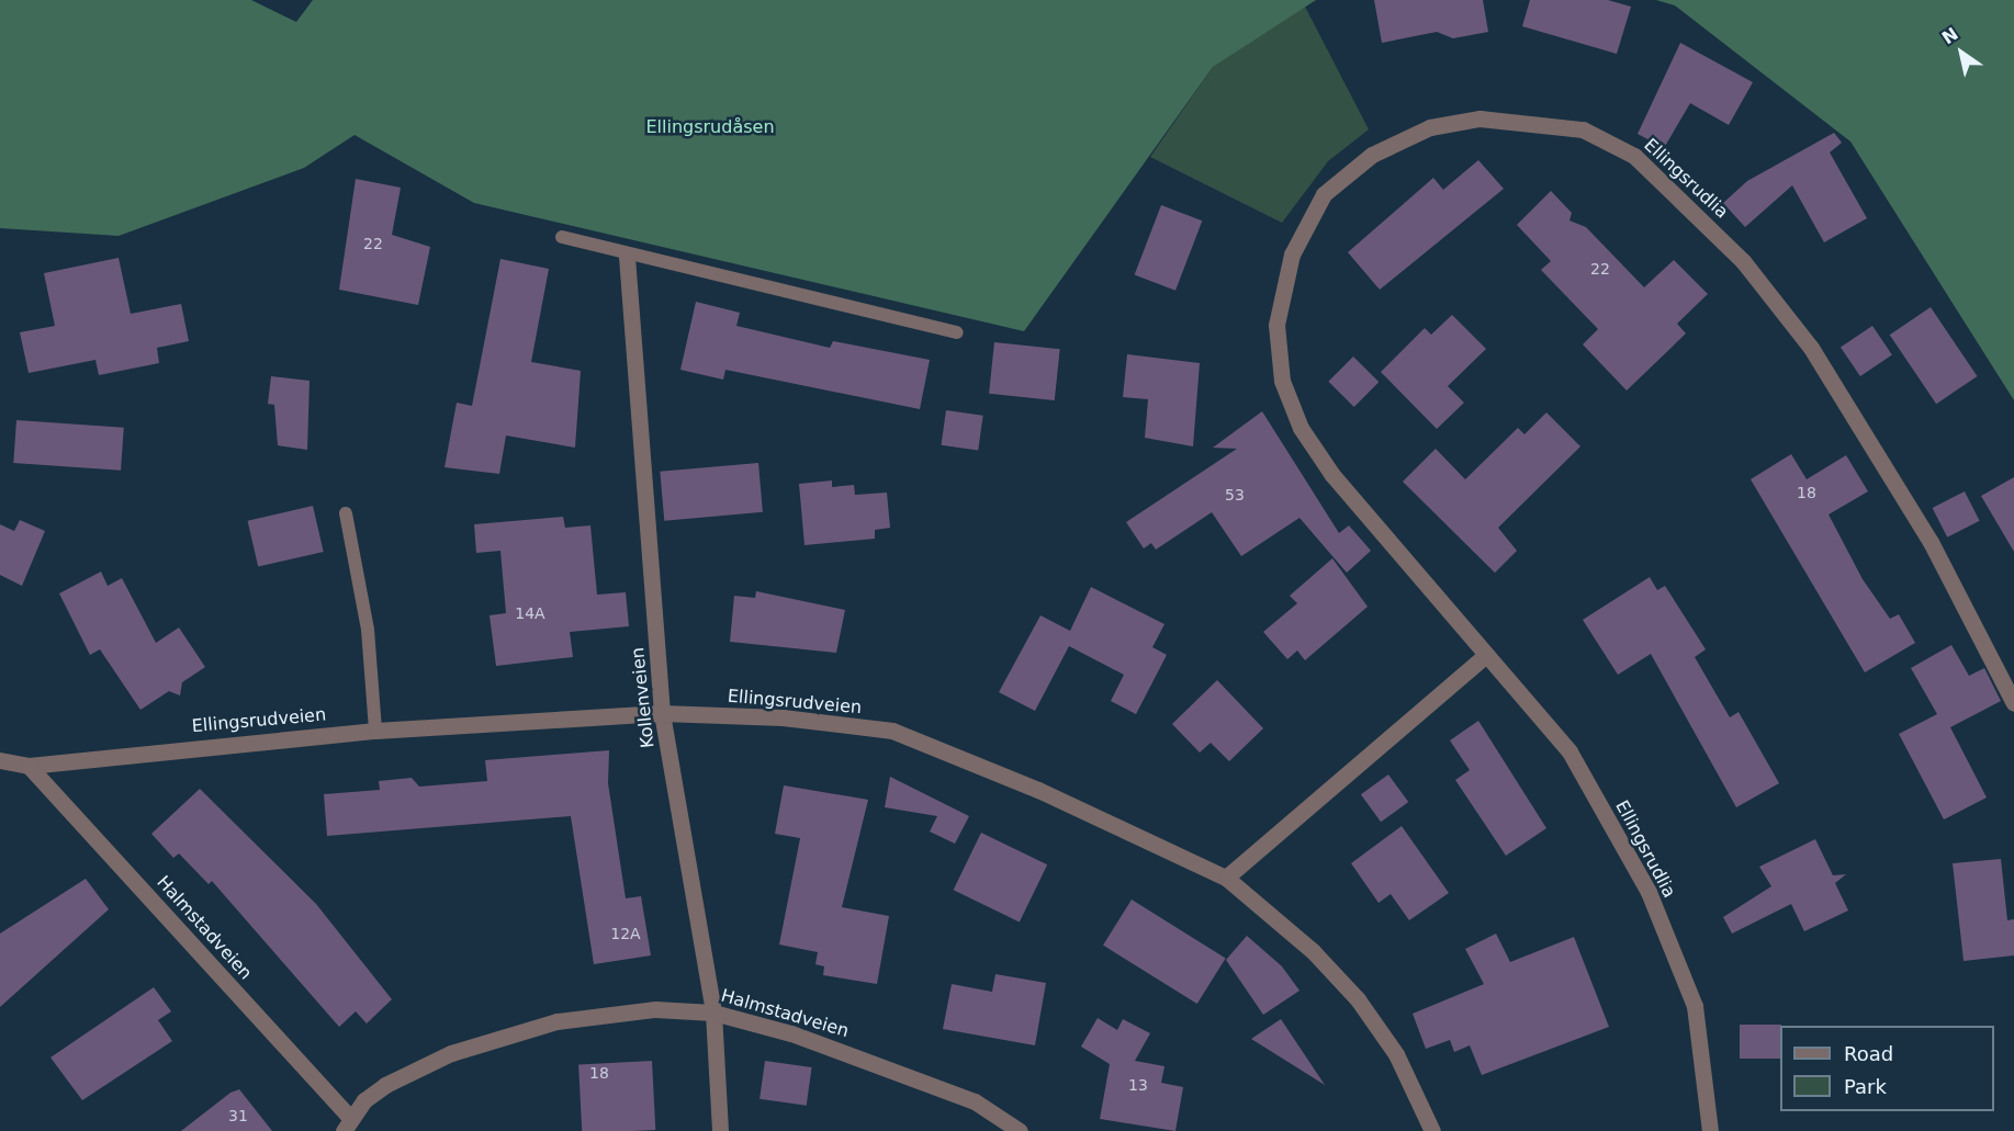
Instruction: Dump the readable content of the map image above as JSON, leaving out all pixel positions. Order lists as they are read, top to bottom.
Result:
{
  "streets": {
    "street": [
      "Ellingsrudlia",
      "Kollenveien",
      "Ellingsrudveien",
      "Halmstadveien"
    ]
  },
  "crossings": [
    ["Kollenveien", "Ellingsrudveien"],
    ["Kollenveien", "Halmstadveien"],
    ["Ellingsrudveien", "Halmstadveien"]
  ],
  "parks": ["Ellingsrudåsen"],
  "house_numbers": [
    "22",
    "22",
    "18",
    "53",
    "14A",
    "12A",
    "18",
    "13",
    "31"
  ],
  "legend": ["Road", "Park"],
  "north": "top left"
}
